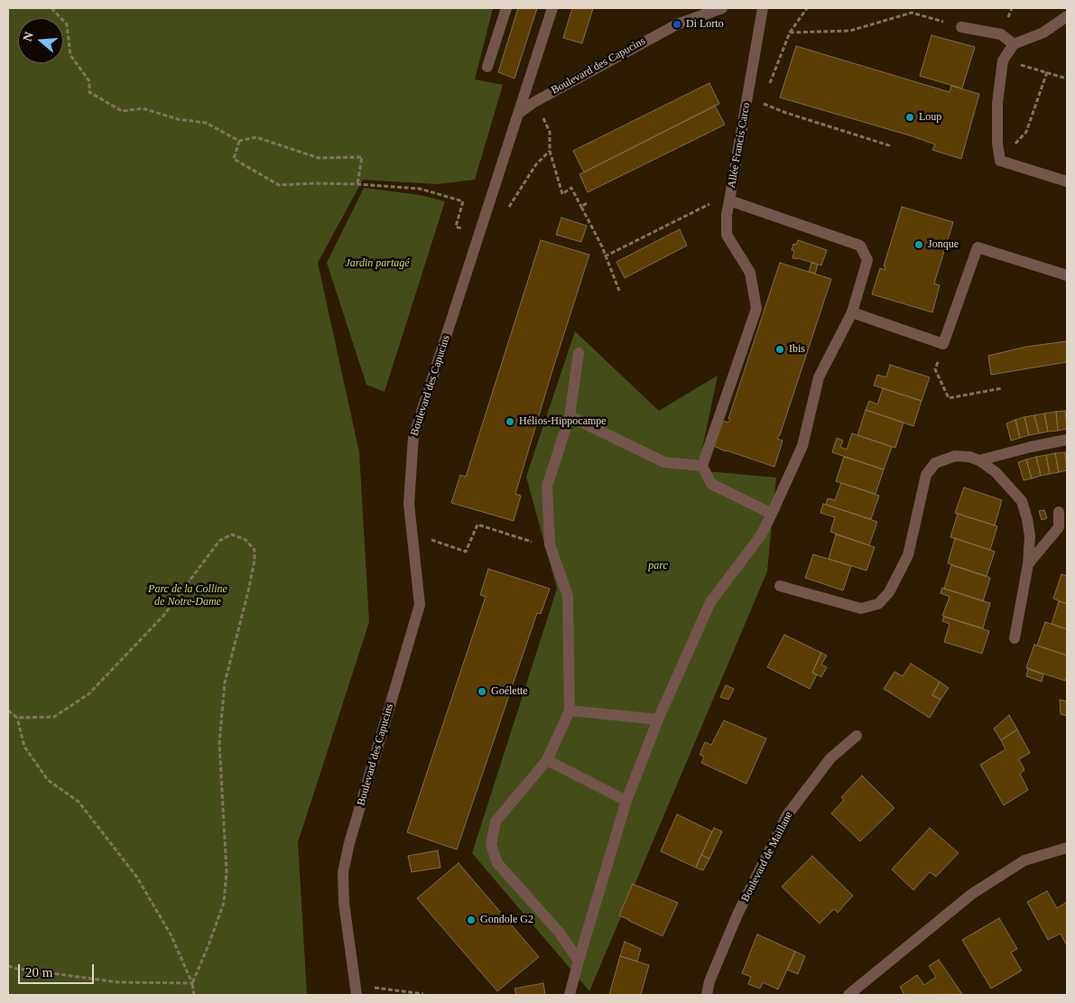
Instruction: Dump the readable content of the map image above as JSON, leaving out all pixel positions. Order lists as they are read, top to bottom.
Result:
{
  "streets": {
    "street": ["Boulevard des Capucins", "Allée Francis Carco", "Boulevard de Maillane"]
  },
  "parks": ["Jardin partagé", "parc", "Parc de la Colline de Notre-Dame"],
  "places": [
    "Di Lorto",
    "Loup",
    "Jonque",
    "Ibis",
    "Hélios-Hippocampe",
    "Goélette",
    "Gondole G2"
  ],
  "scale_bar": "20 m",
  "north": "left"
}
